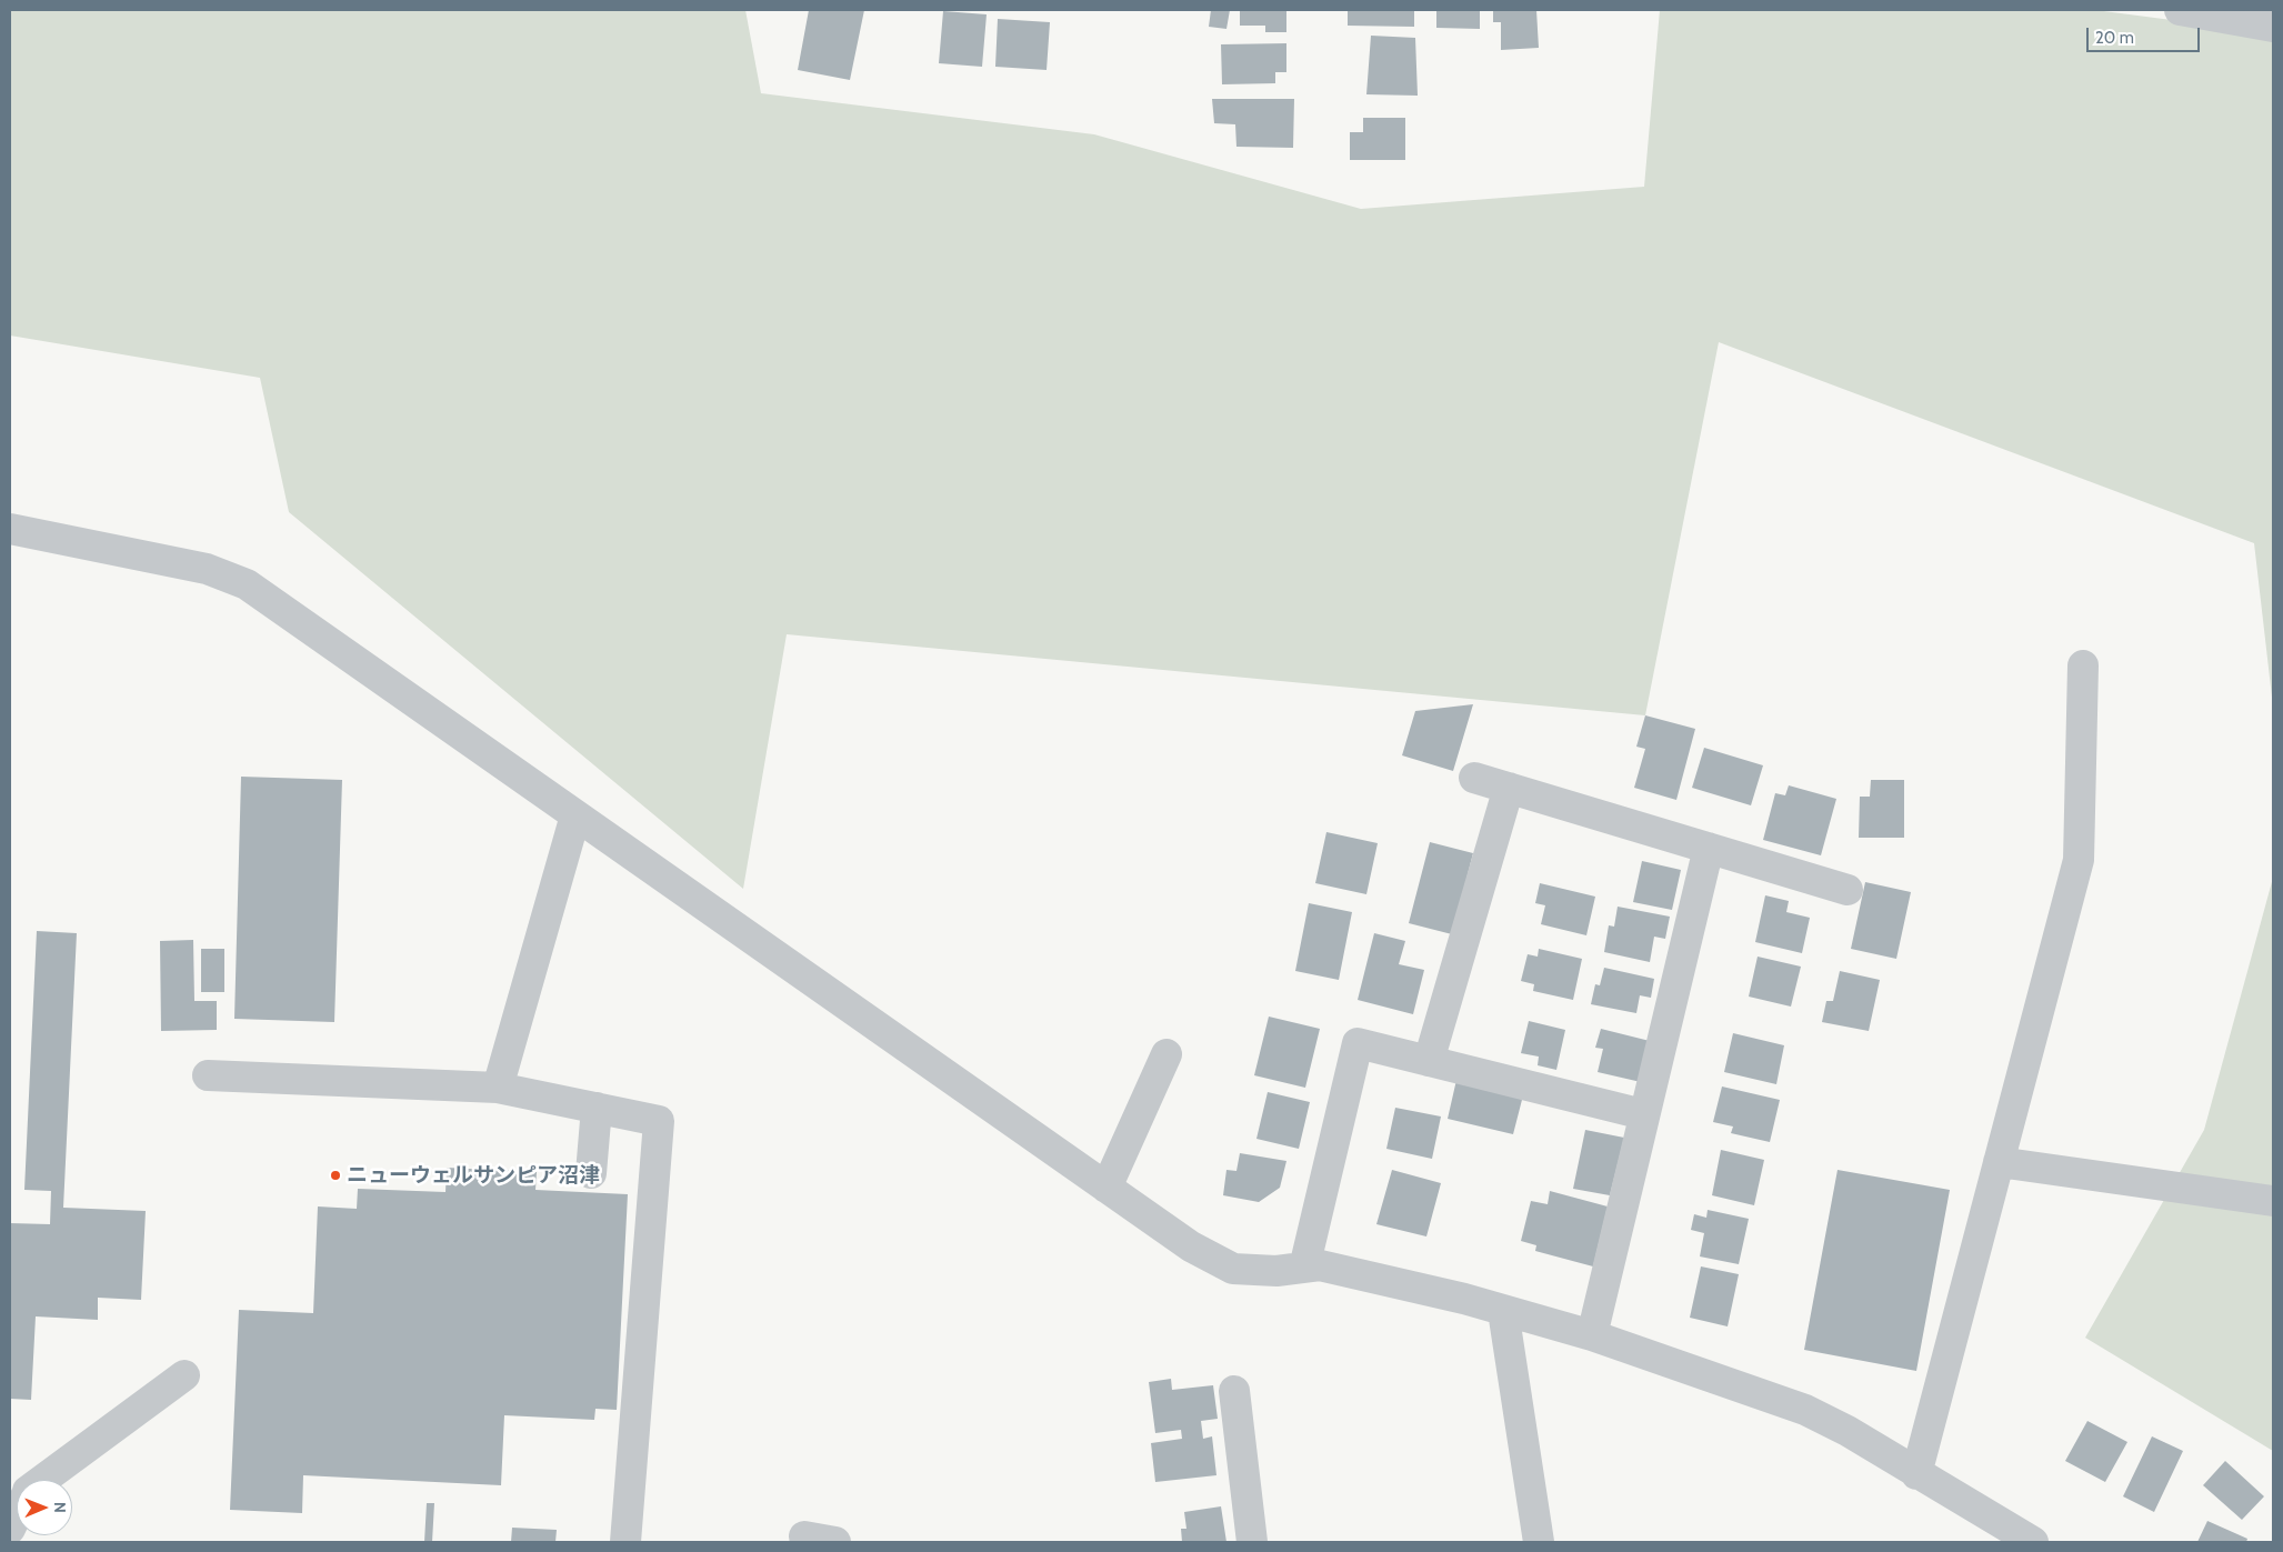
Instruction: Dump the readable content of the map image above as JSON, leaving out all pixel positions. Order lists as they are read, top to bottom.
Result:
{
  "places": ["ニューウェルサンピア沼津"],
  "scale_bar": "20 m",
  "north": "right"
}
